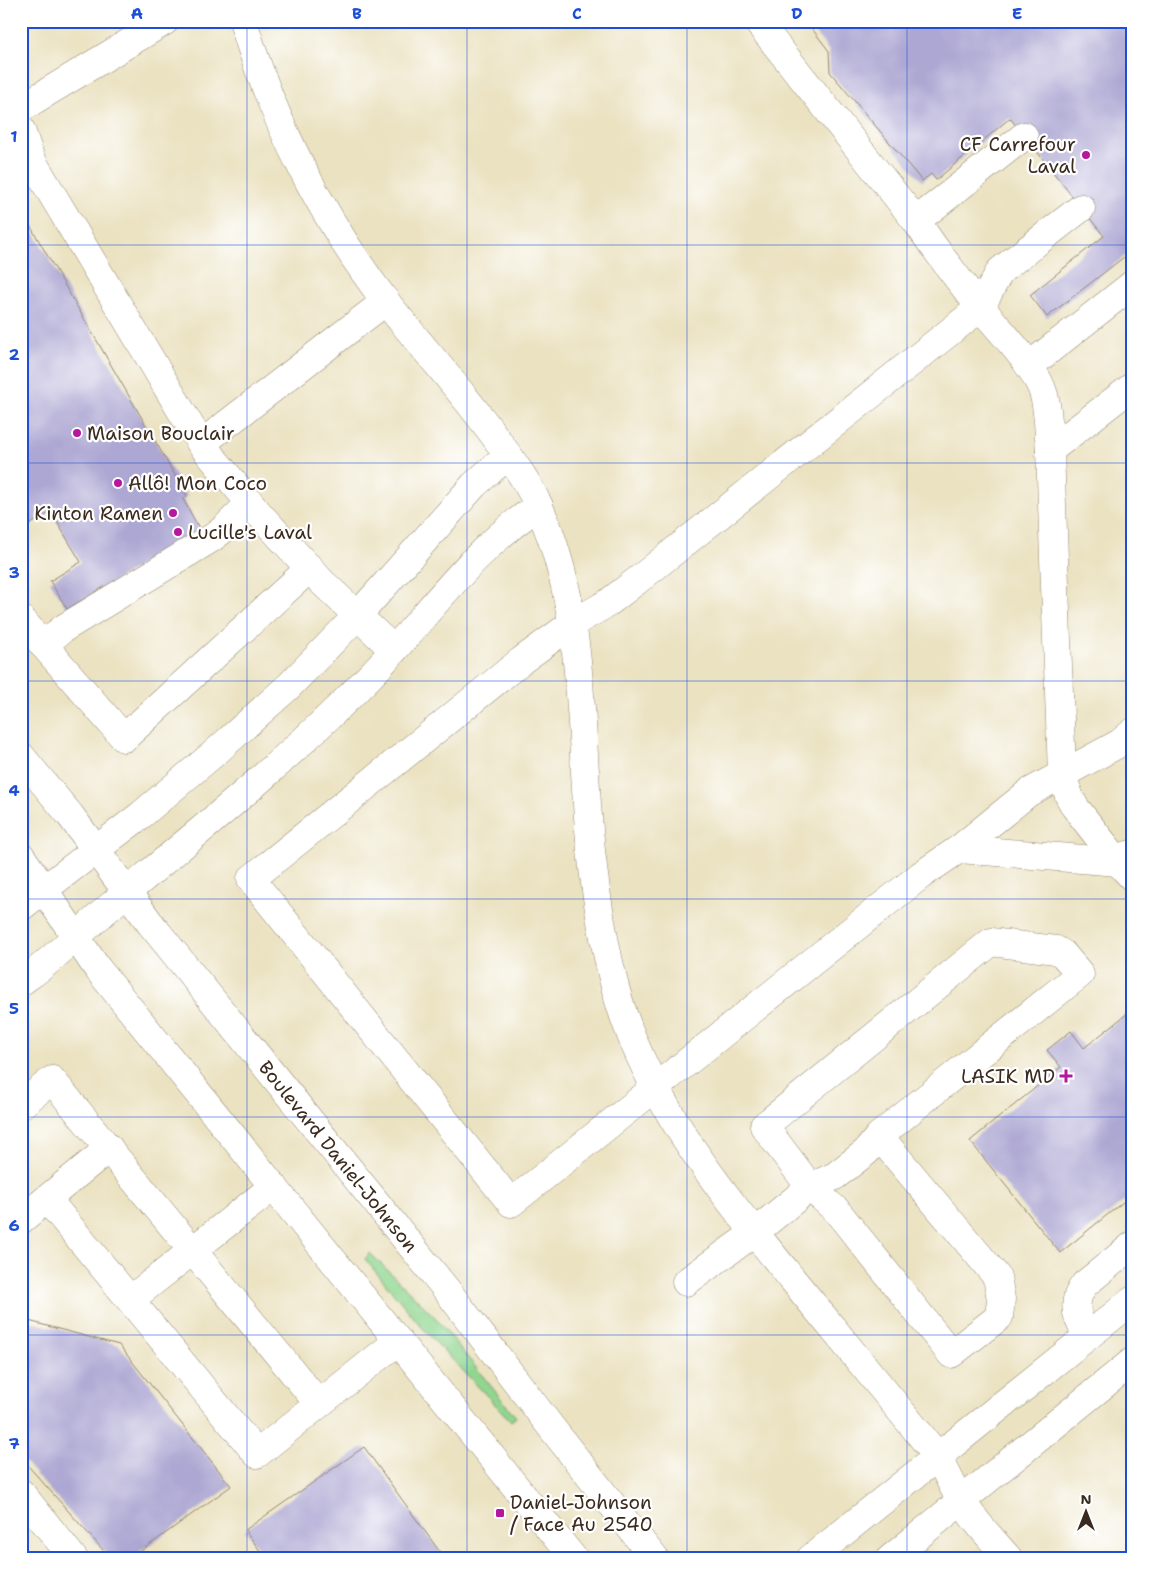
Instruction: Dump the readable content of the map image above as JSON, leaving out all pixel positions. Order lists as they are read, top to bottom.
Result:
{
  "streets": {
    "street": ["Boulevard Daniel-Johnson"]
  },
  "places": {
    "other": [
      "CF Carrefour Laval",
      "Maison Bouclair",
      "Allô! Mon Coco",
      "Kinton Ramen",
      "Lucille's Laval"
    ],
    "health": ["LASIK MD"],
    "transit": ["Daniel-Johnson / Face Au 2540"]
  },
  "north": "top",
  "grid": {
    "columns": [
      "A",
      "B",
      "C",
      "D",
      "E"
    ],
    "rows": [
      "1",
      "2",
      "3",
      "4",
      "5",
      "6",
      "7"
    ]
  }
}
